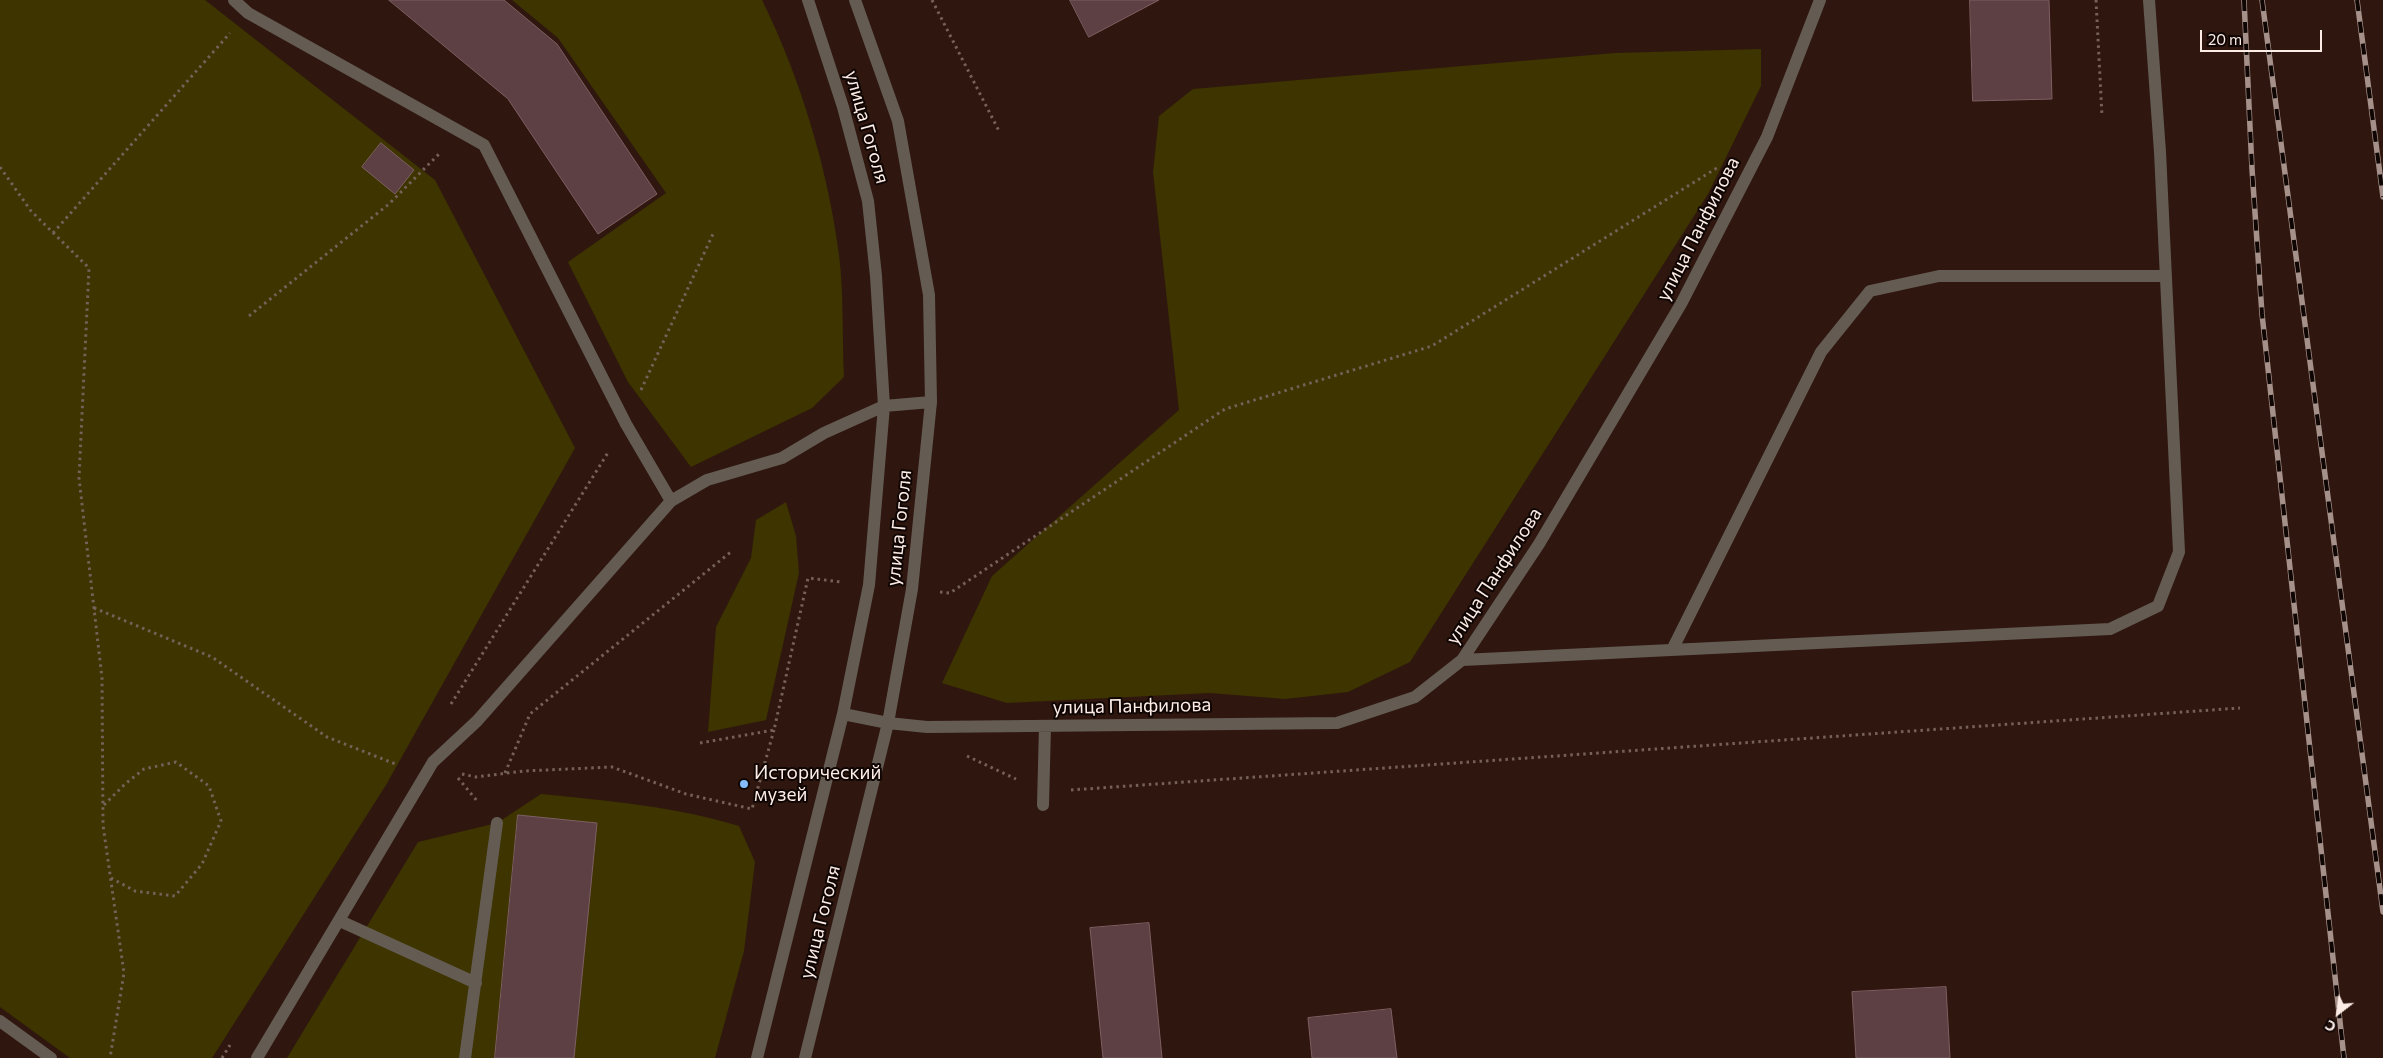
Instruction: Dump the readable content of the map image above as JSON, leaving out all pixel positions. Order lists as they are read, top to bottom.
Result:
{
  "streets": {
    "street": ["улица Гоголя", "улица Панфилова"]
  },
  "crossings": [
    ["улица Гоголя", "улица Панфилова"]
  ],
  "places": ["Исторический музей"],
  "scale_bar": "20 m",
  "north": "bottom left"
}
